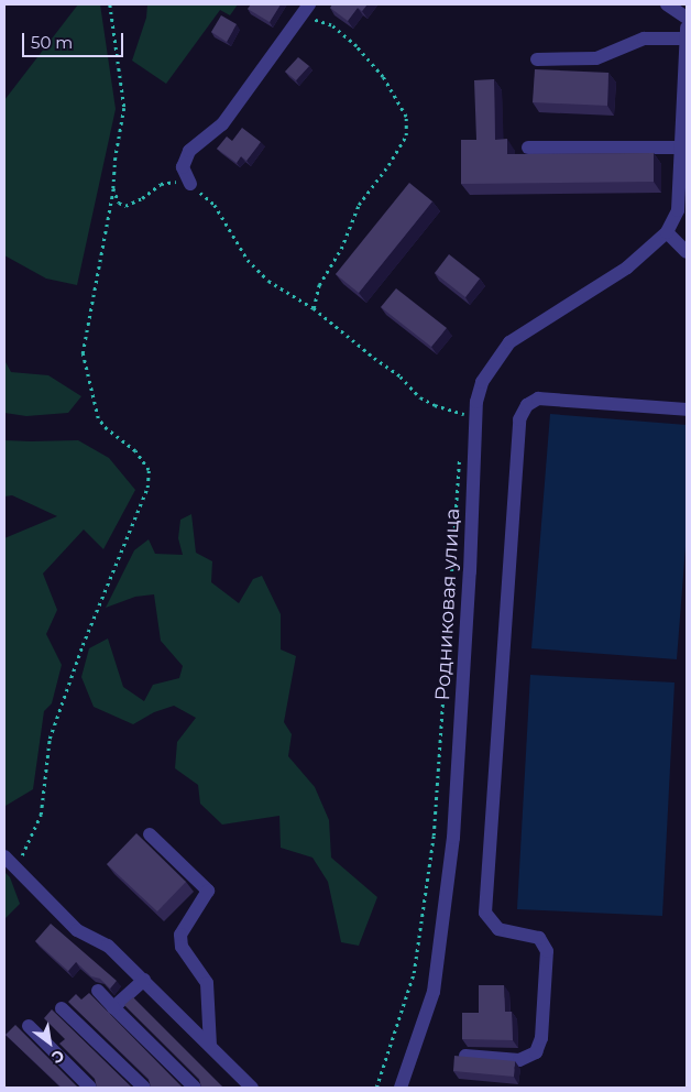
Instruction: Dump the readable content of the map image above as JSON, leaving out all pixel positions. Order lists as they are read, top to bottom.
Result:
{
  "streets": {
    "street": ["Родниковая улица"]
  },
  "scale_bar": "50 m",
  "north": "bottom right"
}
